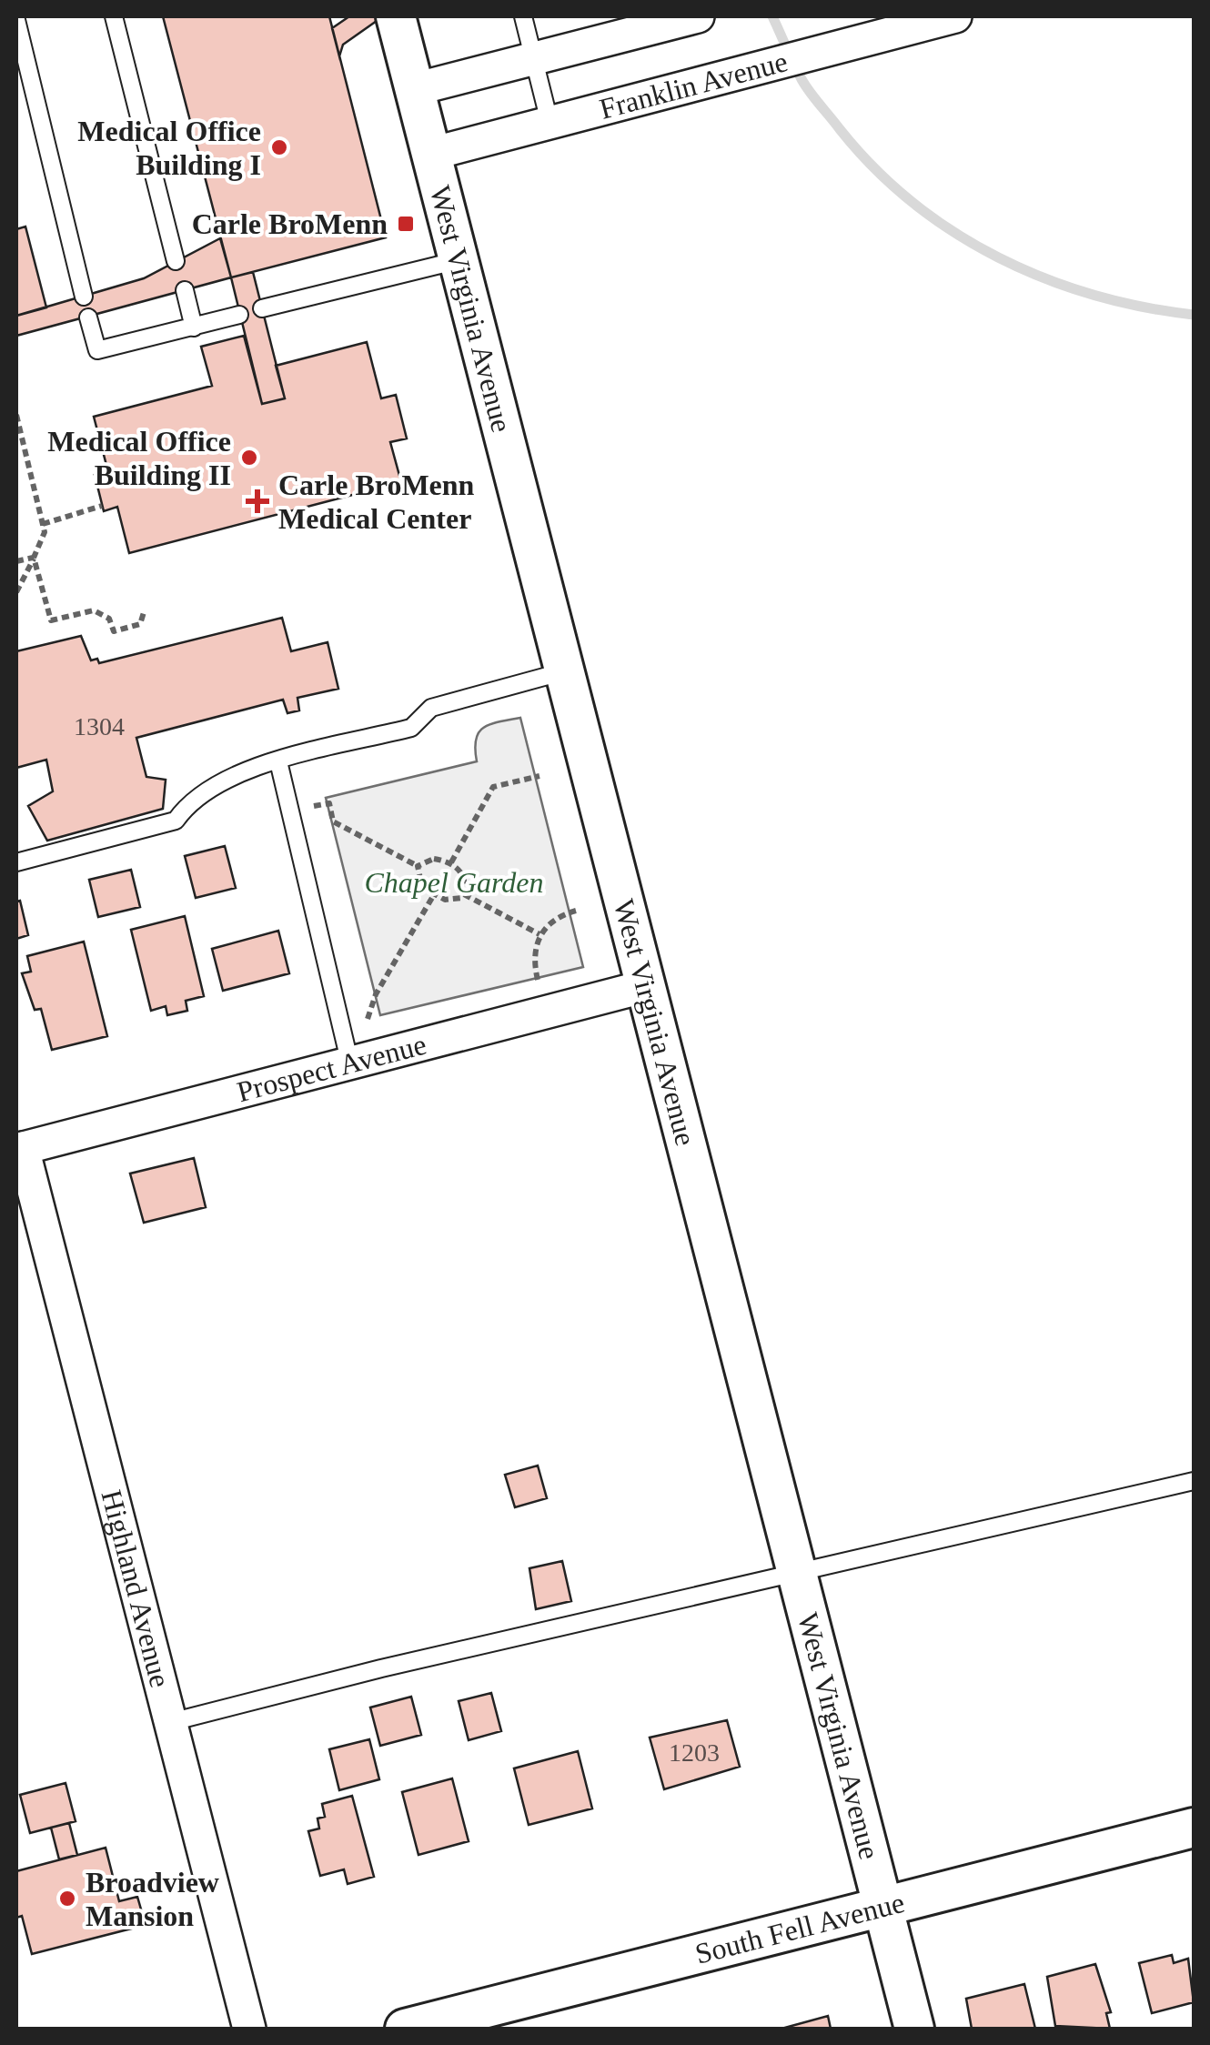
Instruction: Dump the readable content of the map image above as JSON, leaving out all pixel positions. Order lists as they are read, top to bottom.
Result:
{
  "streets": {
    "street": [
      "Franklin Avenue",
      "West Virginia Avenue",
      "Prospect Avenue",
      "Highland Avenue",
      "South Fell Avenue"
    ]
  },
  "crossings": [
    ["Franklin Avenue", "West Virginia Avenue"],
    ["West Virginia Avenue", "Prospect Avenue"],
    ["West Virginia Avenue", "South Fell Avenue"],
    ["Prospect Avenue", "Highland Avenue"]
  ],
  "parks": ["Chapel Garden"],
  "places": {
    "other": ["Medical Office Building I", "Medical Office Building II", "Broadview Mansion"],
    "transit": ["Carle BroMenn"],
    "health": ["Carle BroMenn Medical Center"]
  },
  "house_numbers": ["1304", "1203"]
}
